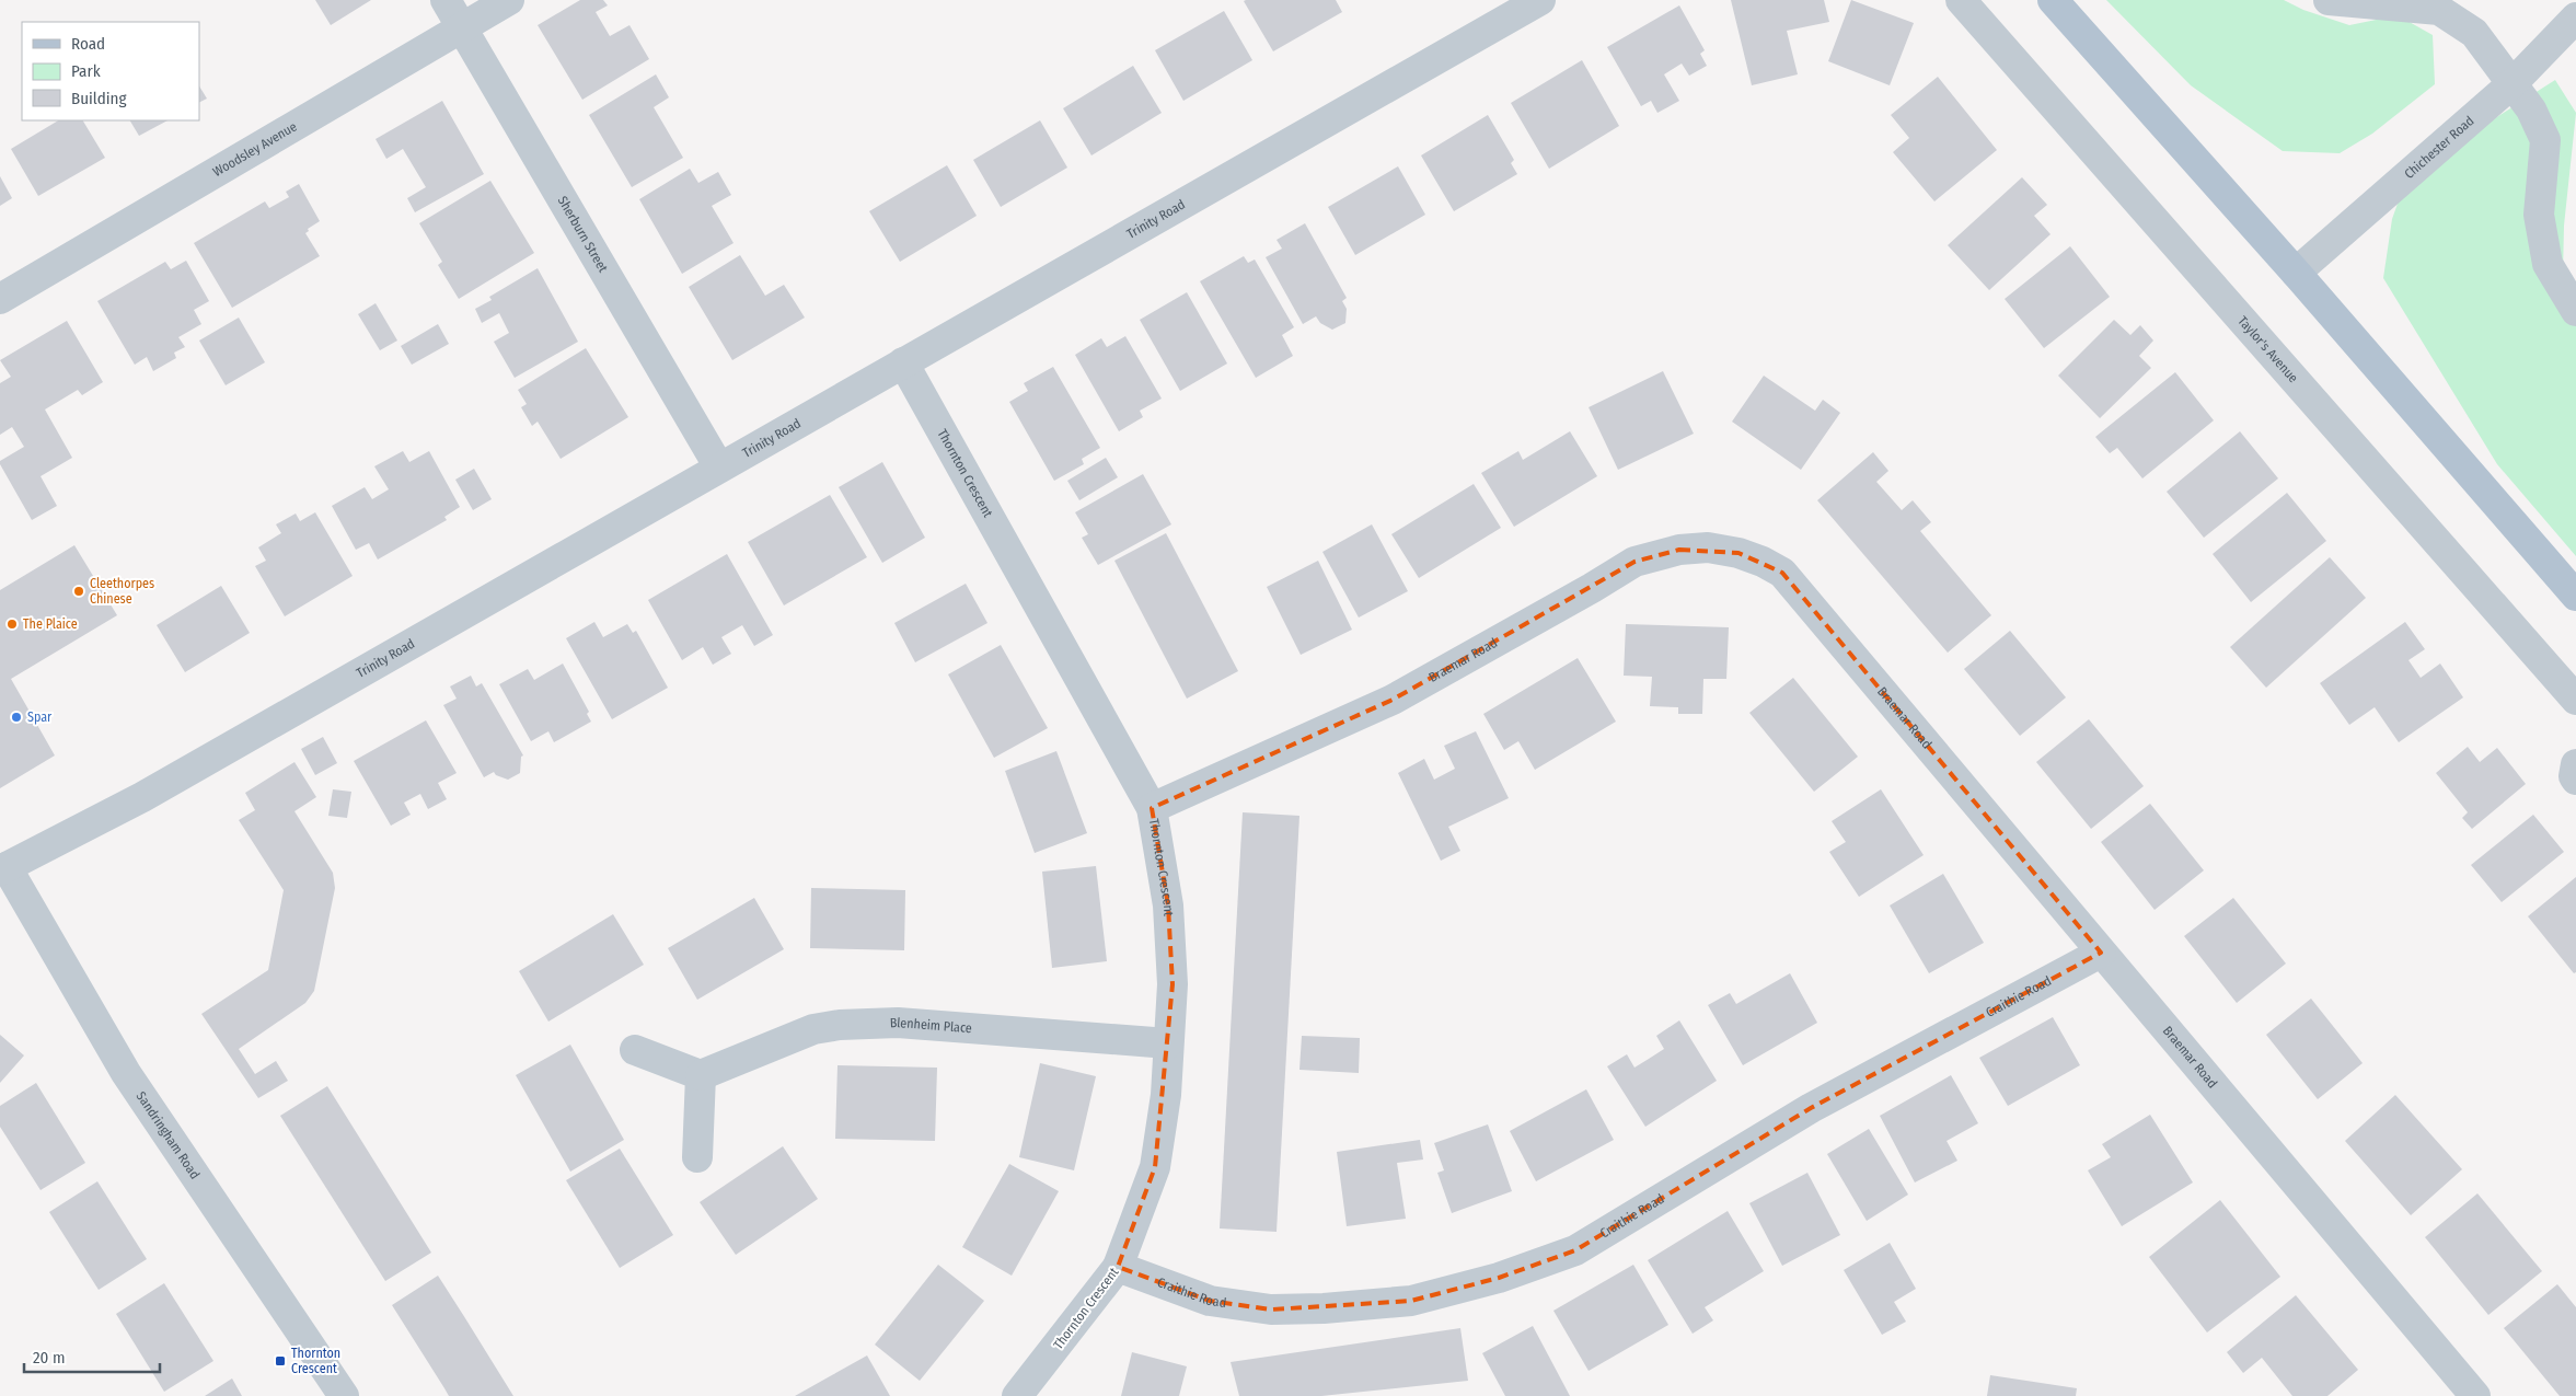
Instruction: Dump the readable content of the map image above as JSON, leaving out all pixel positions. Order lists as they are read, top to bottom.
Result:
{
  "streets": {
    "street": [
      "Chichester Road",
      "Woodsley Avenue",
      "Trinity Road",
      "Sherburn Street",
      "Taylor's Avenue",
      "Thornton Crescent",
      "Braemar Road",
      "Craithie Road",
      "Blenheim Place",
      "Sandringham Road"
    ]
  },
  "crossings": [
    ["Woodsley Avenue", "Sherburn Street"],
    ["Trinity Road", "Sherburn Street"],
    ["Trinity Road", "Thornton Crescent"],
    ["Trinity Road", "Sandringham Road"],
    ["Thornton Crescent", "Braemar Road"],
    ["Thornton Crescent", "Craithie Road"],
    ["Thornton Crescent", "Blenheim Place"],
    ["Braemar Road", "Craithie Road"]
  ],
  "places": {
    "other": ["Cleethorpes Chinese", "The Plaice", "Spar"],
    "transit": ["Thornton Crescent"]
  },
  "legend": ["Road", "Park", "Building"],
  "scale_bar": "20 m"
}
